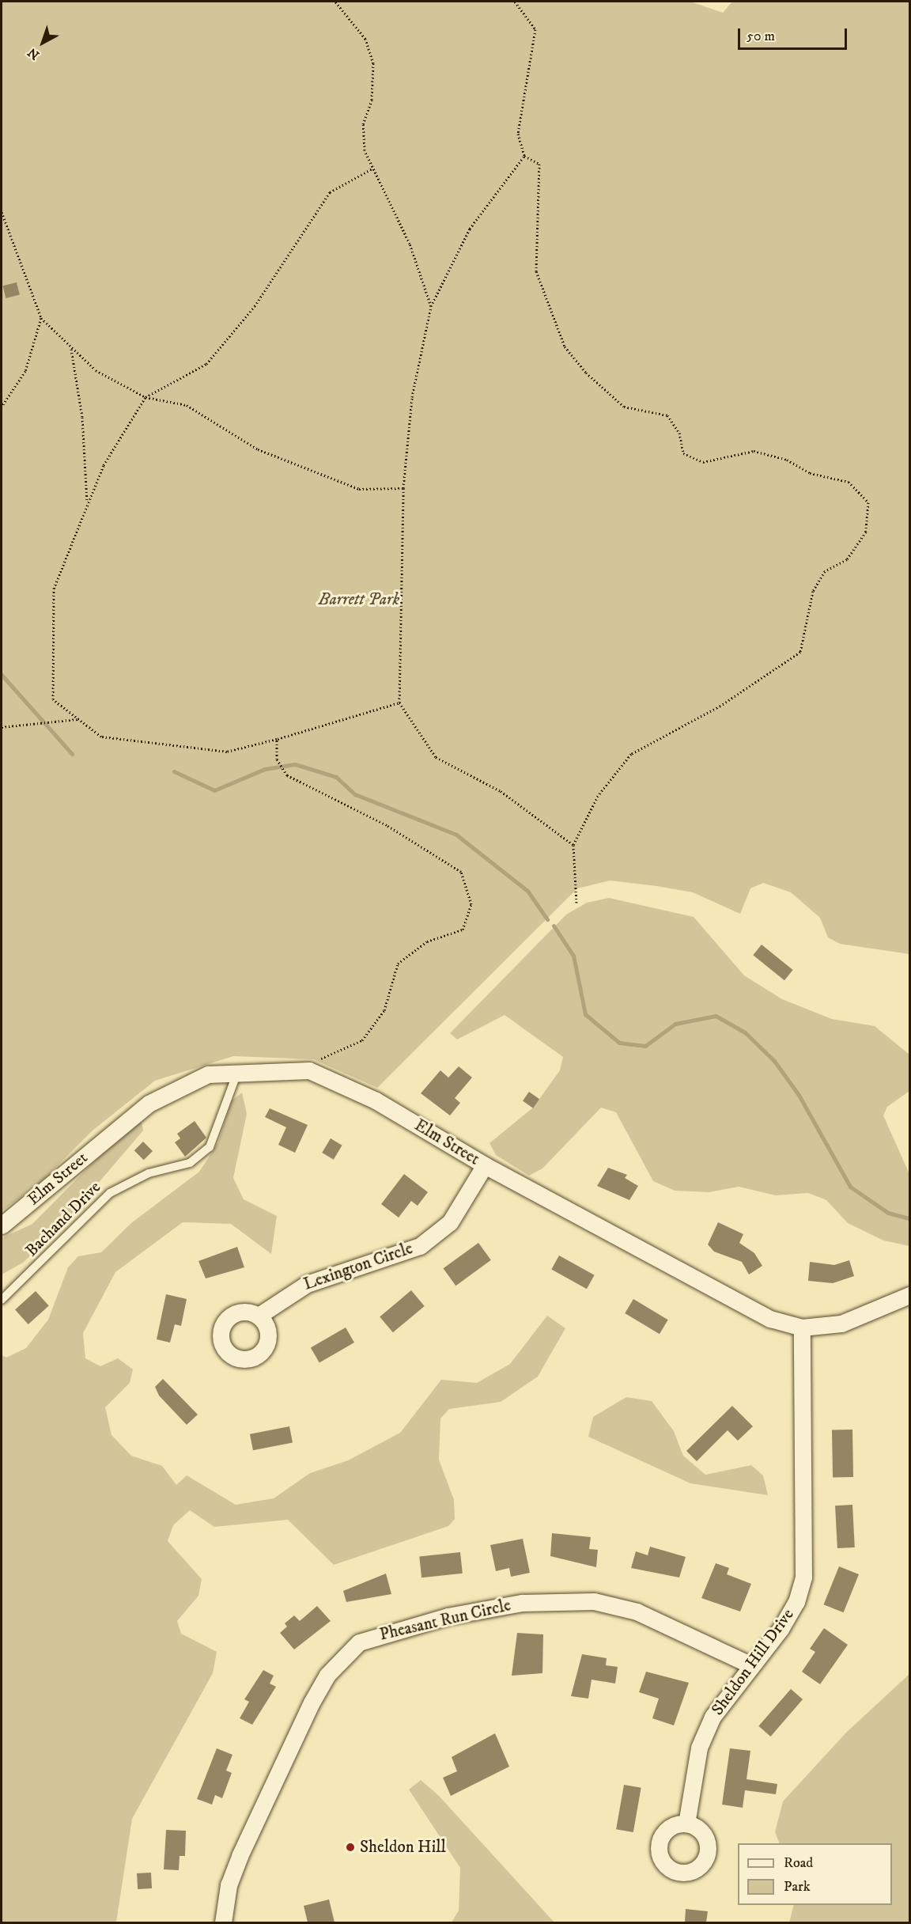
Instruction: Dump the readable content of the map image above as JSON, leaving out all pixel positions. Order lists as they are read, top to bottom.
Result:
{
  "streets": {
    "street": [
      "Elm Street",
      "Lexington Circle",
      "Pheasant Run Circle",
      "Sheldon Hill Drive"
    ],
    "lane": ["Bachand Drive"]
  },
  "crossings": [
    ["Elm Street", "Bachand Drive"],
    ["Elm Street", "Lexington Circle"],
    ["Elm Street", "Sheldon Hill Drive"],
    ["Pheasant Run Circle", "Sheldon Hill Drive"]
  ],
  "parks": ["Barrett Park"],
  "places": ["Sheldon Hill"],
  "legend": ["Road", "Park"],
  "scale_bar": "50 m",
  "north": "bottom left"
}
